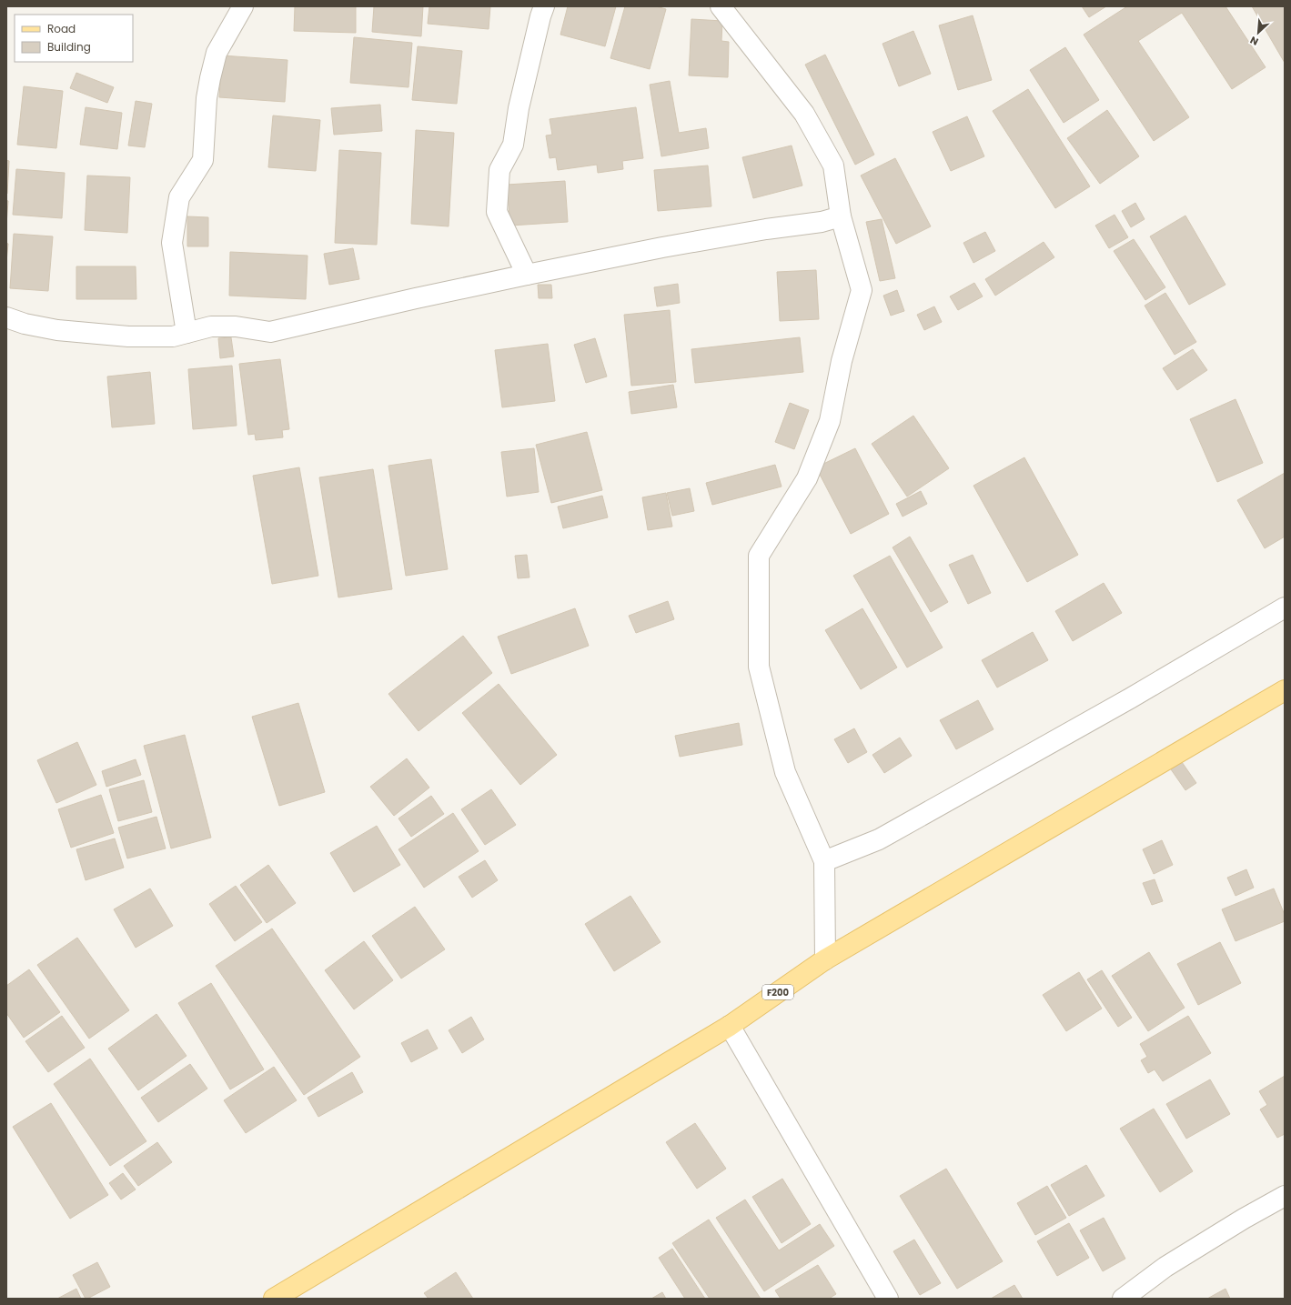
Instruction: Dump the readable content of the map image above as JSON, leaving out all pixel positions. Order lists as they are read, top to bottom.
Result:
{
  "streets": {
    "main road": ["F200"]
  },
  "legend": ["Road", "Building"],
  "north": "bottom left"
}
